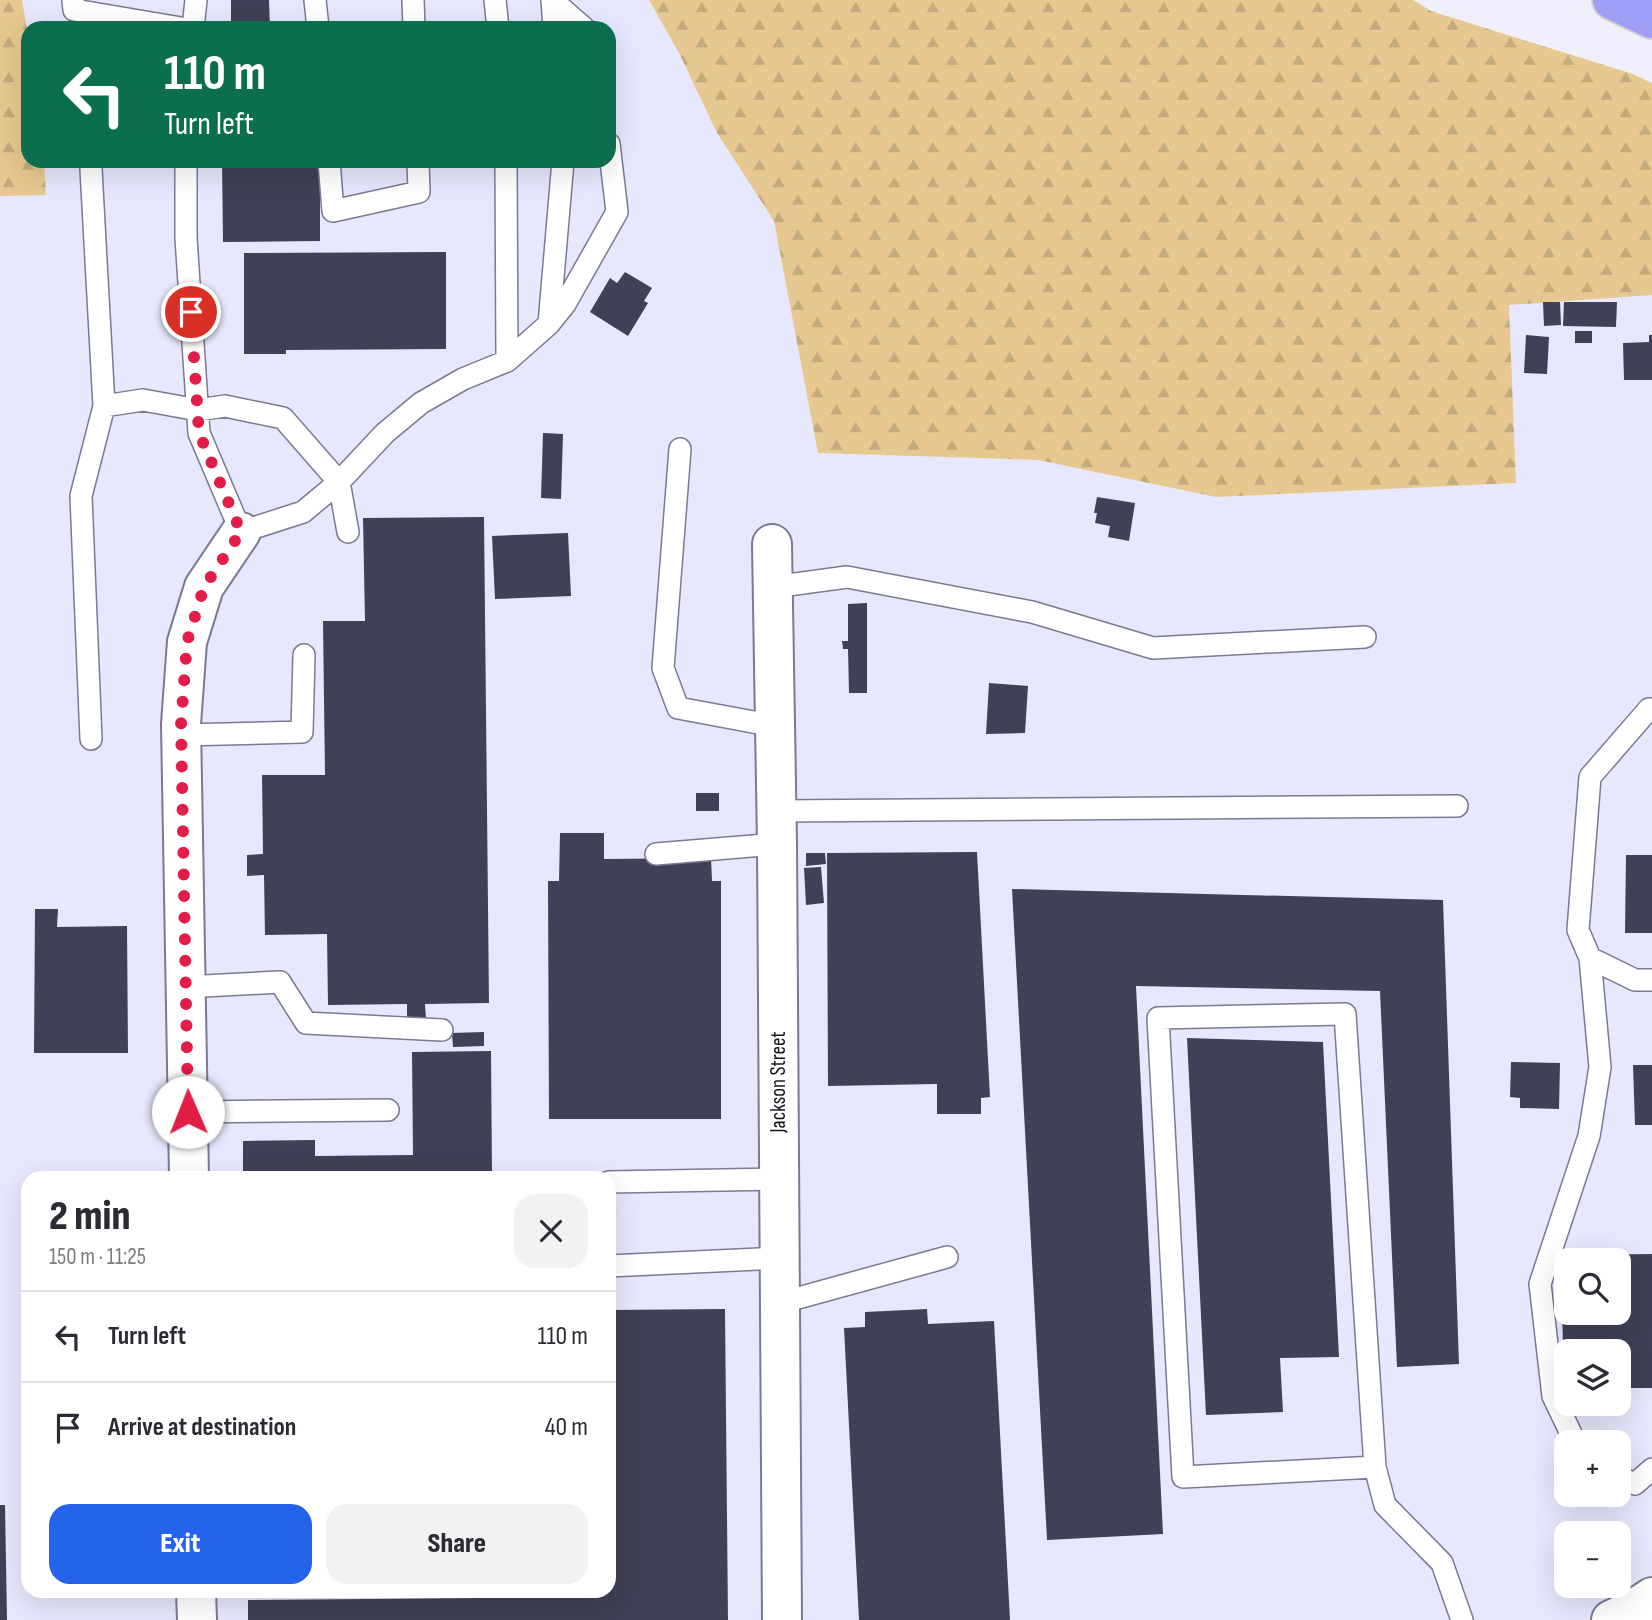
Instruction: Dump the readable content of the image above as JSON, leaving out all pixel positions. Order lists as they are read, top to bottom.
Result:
{
  "streets": {
    "street": ["Jackson Street"]
  },
  "page": {
    "turn": ["110 m", "Turn left"],
    "heading": ["2 min", "150 m · 11:25"],
    "map_buttons": ["+", "−"],
    "list": [
      {
        "name": "Turn left",
        "value": "110 m"
      },
      {
        "name": "Arrive at destination",
        "value": "40 m"
      }
    ],
    "buttons": ["Exit", "Share"]
  }
}
